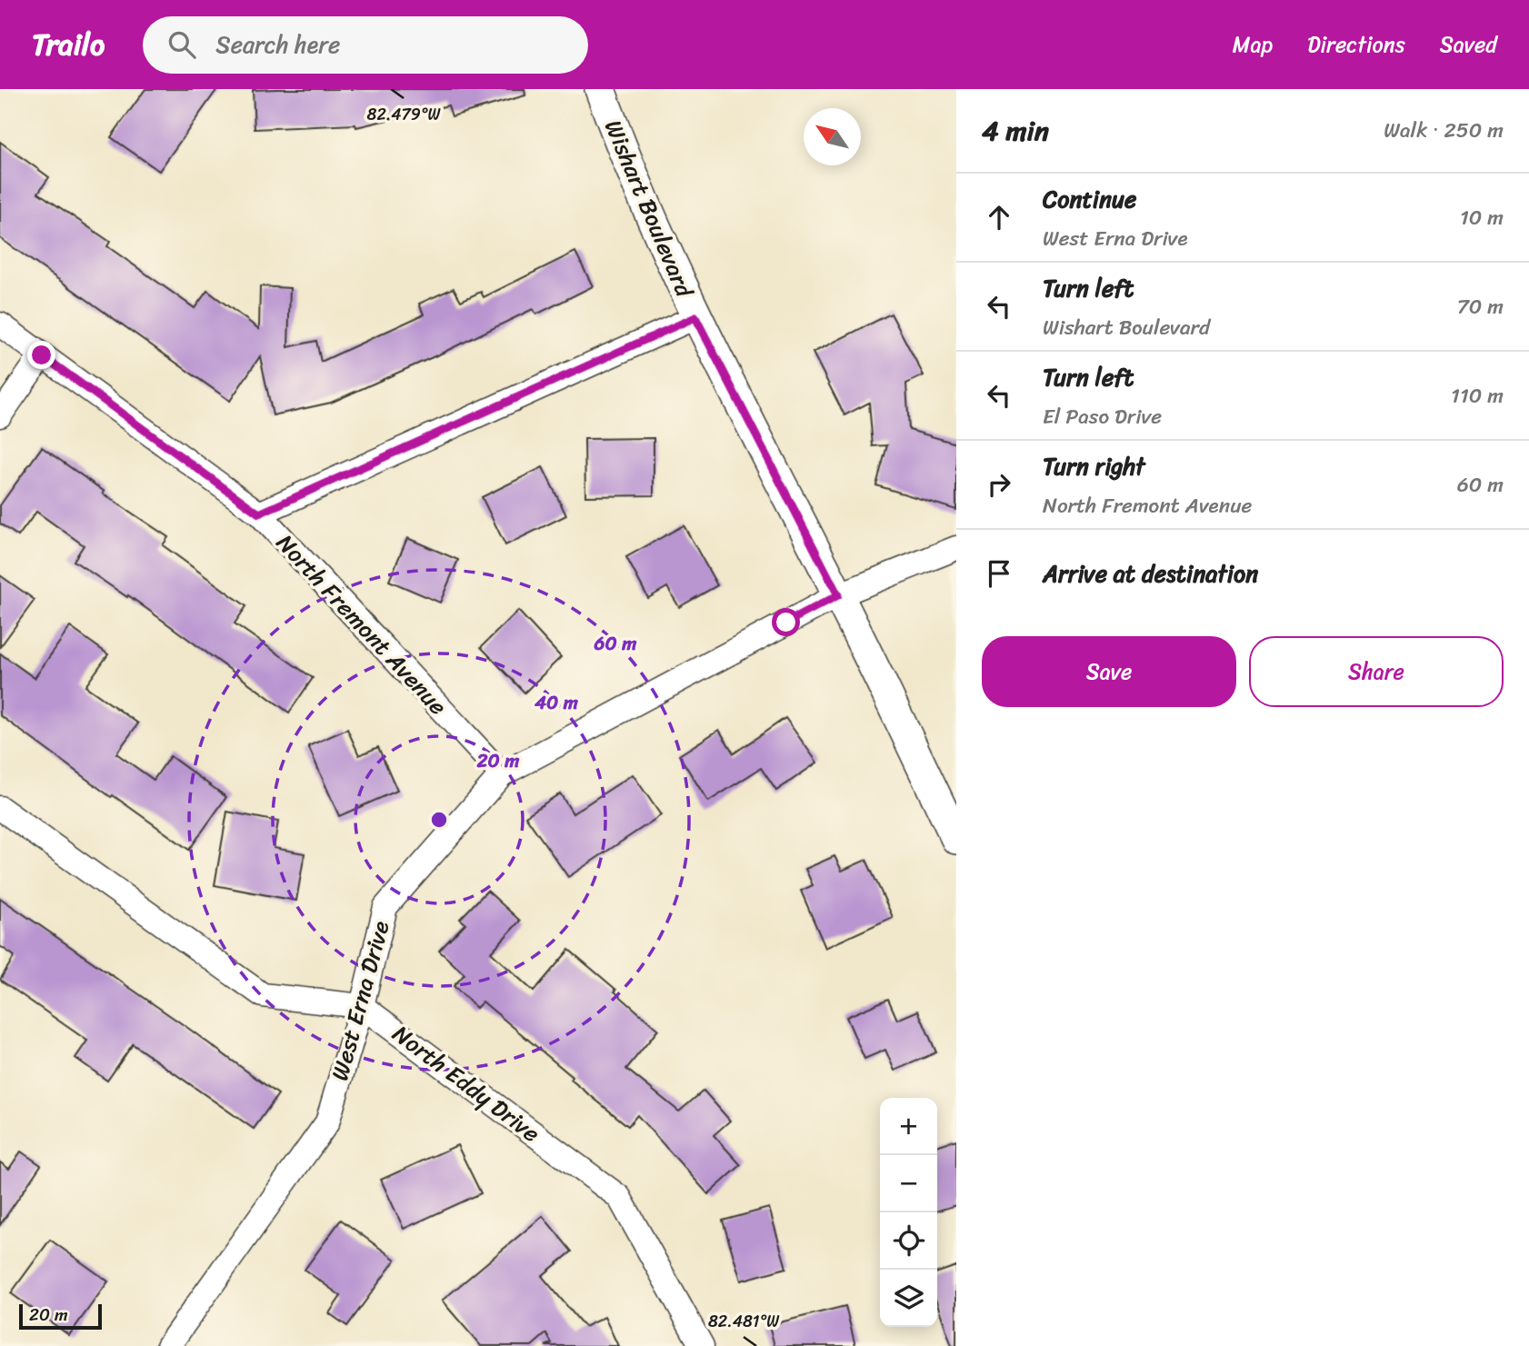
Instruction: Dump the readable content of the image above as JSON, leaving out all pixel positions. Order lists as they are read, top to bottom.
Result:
{
  "streets": {
    "street": [
      "Wishart Boulevard",
      "North Fremont Avenue",
      "West Erna Drive",
      "North Eddy Drive"
    ]
  },
  "crossings": [
    ["Wishart Boulevard", "West Erna Drive"],
    ["North Fremont Avenue", "West Erna Drive"],
    ["West Erna Drive", "North Eddy Drive"]
  ],
  "scale_bar": "20 m",
  "north": "top left",
  "page": {
    "header": "Trailo",
    "search": "Search here",
    "nav": ["Map", "Directions", "Saved"],
    "heading": ["4 min", "Walk · 250 m"],
    "list": [
      ["Continue", "West Erna Drive", "10 m"],
      ["Turn left", "Wishart Boulevard", "70 m"],
      ["Turn left", "El Paso Drive", "110 m"],
      ["Turn right", "North Fremont Avenue", "60 m"],
      "Arrive at destination"
    ],
    "buttons": ["Save", "Share"],
    "map_buttons": ["+", "−"],
    "scale": "20 m"
  },
  "coordinates": ["82.479°W", "82.481°W"],
  "rings": ["60 m", "40 m", "20 m"]
}
